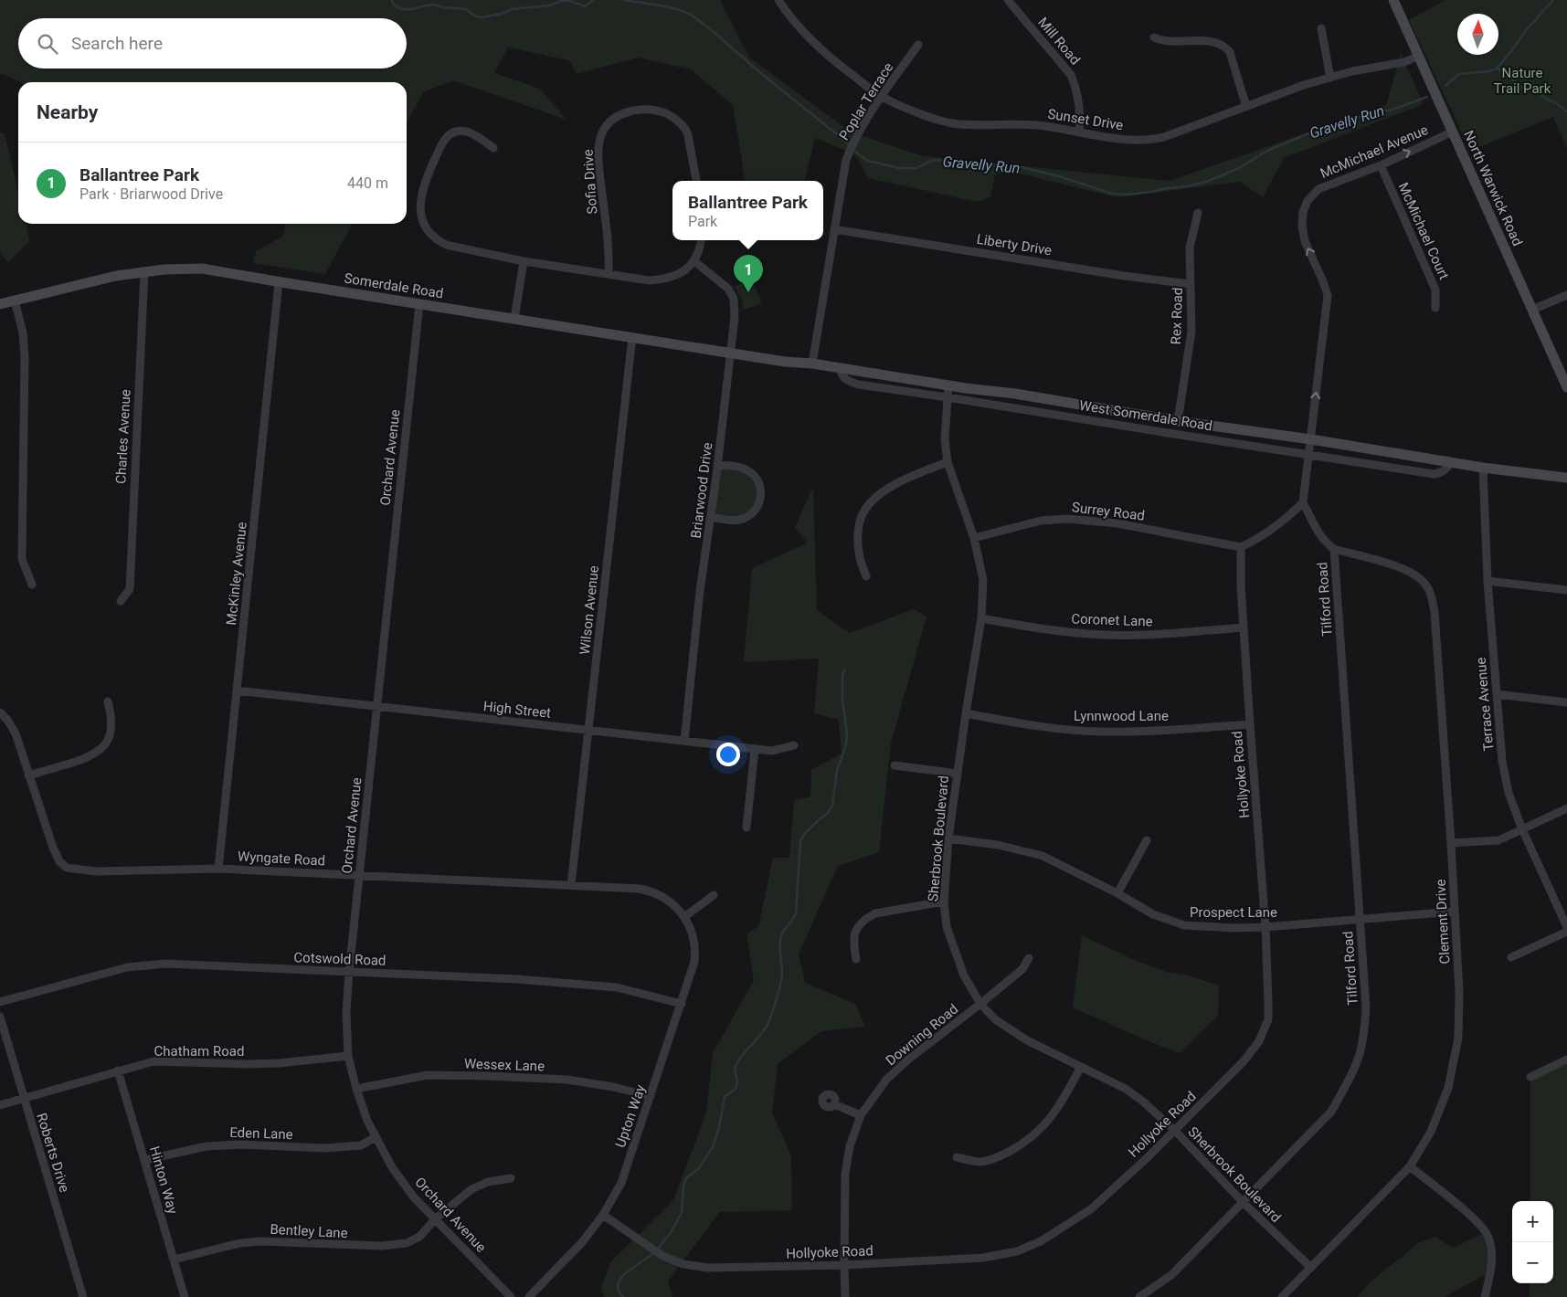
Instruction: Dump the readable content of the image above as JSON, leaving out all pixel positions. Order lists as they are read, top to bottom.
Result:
{
  "streets": {
    "main road": ["North Warwick Road", "Somerdale Road", "West Somerdale Road"],
    "street": [
      "Mill Road",
      "Poplar Terrace",
      "Sunset Drive",
      "McMichael Avenue",
      "Sofia Drive",
      "McMichael Court",
      "Liberty Drive",
      "Rex Road",
      "Charles Avenue",
      "Orchard Avenue",
      "Briarwood Drive",
      "Surrey Road",
      "McKinley Avenue",
      "Tilford Road",
      "Wilson Avenue",
      "Coronet Lane",
      "Terrace Avenue",
      "High Street",
      "Lynnwood Lane",
      "Hollyoke Road",
      "Sherbrook Boulevard",
      "Wyngate Road",
      "Prospect Lane",
      "Clement Drive",
      "Cotswold Road",
      "Downing Road",
      "Chatham Road",
      "Wessex Lane",
      "Upton Way",
      "Eden Lane",
      "Roberts Drive",
      "Hinton Way",
      "Bentley Lane"
    ]
  },
  "crossings": [
    ["Mill Road", "Sunset Drive"],
    ["Poplar Terrace", "Sunset Drive"],
    ["Poplar Terrace", "Liberty Drive"],
    ["Poplar Terrace", "West Somerdale Road"],
    ["Sunset Drive", "North Warwick Road"],
    ["McMichael Avenue", "North Warwick Road"],
    ["McMichael Avenue", "McMichael Court"],
    ["McMichael Avenue", "West Somerdale Road"],
    ["Liberty Drive", "Rex Road"],
    ["Somerdale Road", "West Somerdale Road"],
    ["Somerdale Road", "Charles Avenue"],
    ["Somerdale Road", "Orchard Avenue"],
    ["Somerdale Road", "Briarwood Drive"],
    ["Somerdale Road", "McKinley Avenue"],
    ["Somerdale Road", "Wilson Avenue"],
    ["Rex Road", "West Somerdale Road"],
    ["West Somerdale Road", "Terrace Avenue"],
    ["West Somerdale Road", "Sherbrook Boulevard"],
    ["Orchard Avenue", "High Street"],
    ["Orchard Avenue", "Wyngate Road"],
    ["Orchard Avenue", "Cotswold Road"],
    ["Orchard Avenue", "Chatham Road"],
    ["Orchard Avenue", "Wessex Lane"],
    ["Orchard Avenue", "Eden Lane"],
    ["Orchard Avenue", "Bentley Lane"],
    ["Briarwood Drive", "High Street"],
    ["Surrey Road", "Hollyoke Road"],
    ["Surrey Road", "Sherbrook Boulevard"],
    ["McKinley Avenue", "High Street"],
    ["McKinley Avenue", "Wyngate Road"],
    ["Tilford Road", "Sherbrook Boulevard"],
    ["Tilford Road", "Prospect Lane"],
    ["Tilford Road", "Clement Drive"],
    ["Wilson Avenue", "High Street"],
    ["Wilson Avenue", "Wyngate Road"],
    ["Coronet Lane", "Hollyoke Road"],
    ["Coronet Lane", "Sherbrook Boulevard"],
    ["Lynnwood Lane", "Hollyoke Road"],
    ["Lynnwood Lane", "Sherbrook Boulevard"],
    ["Hollyoke Road", "Sherbrook Boulevard"],
    ["Hollyoke Road", "Prospect Lane"],
    ["Hollyoke Road", "Downing Road"],
    ["Hollyoke Road", "Upton Way"],
    ["Sherbrook Boulevard", "Prospect Lane"],
    ["Sherbrook Boulevard", "Clement Drive"],
    ["Sherbrook Boulevard", "Downing Road"],
    ["Wyngate Road", "Upton Way"],
    ["Prospect Lane", "Clement Drive"],
    ["Cotswold Road", "Upton Way"],
    ["Chatham Road", "Roberts Drive"],
    ["Chatham Road", "Hinton Way"],
    ["Wessex Lane", "Upton Way"],
    ["Eden Lane", "Hinton Way"],
    ["Hinton Way", "Bentley Lane"]
  ],
  "one_way": ["McMichael Avenue"],
  "water": ["Gravelly Run"],
  "parks": ["Nature Trail Park"],
  "north": "top",
  "page": {
    "search": "Search here",
    "heading": "Nearby",
    "list": [
      {
        "mark": "1",
        "name": "Ballantree Park",
        "note": "Park · Briarwood Drive",
        "value": "440 m"
      }
    ],
    "popup": ["Ballantree Park", "Park"],
    "pins": "1",
    "map_buttons": ["+", "−"]
  }
}
